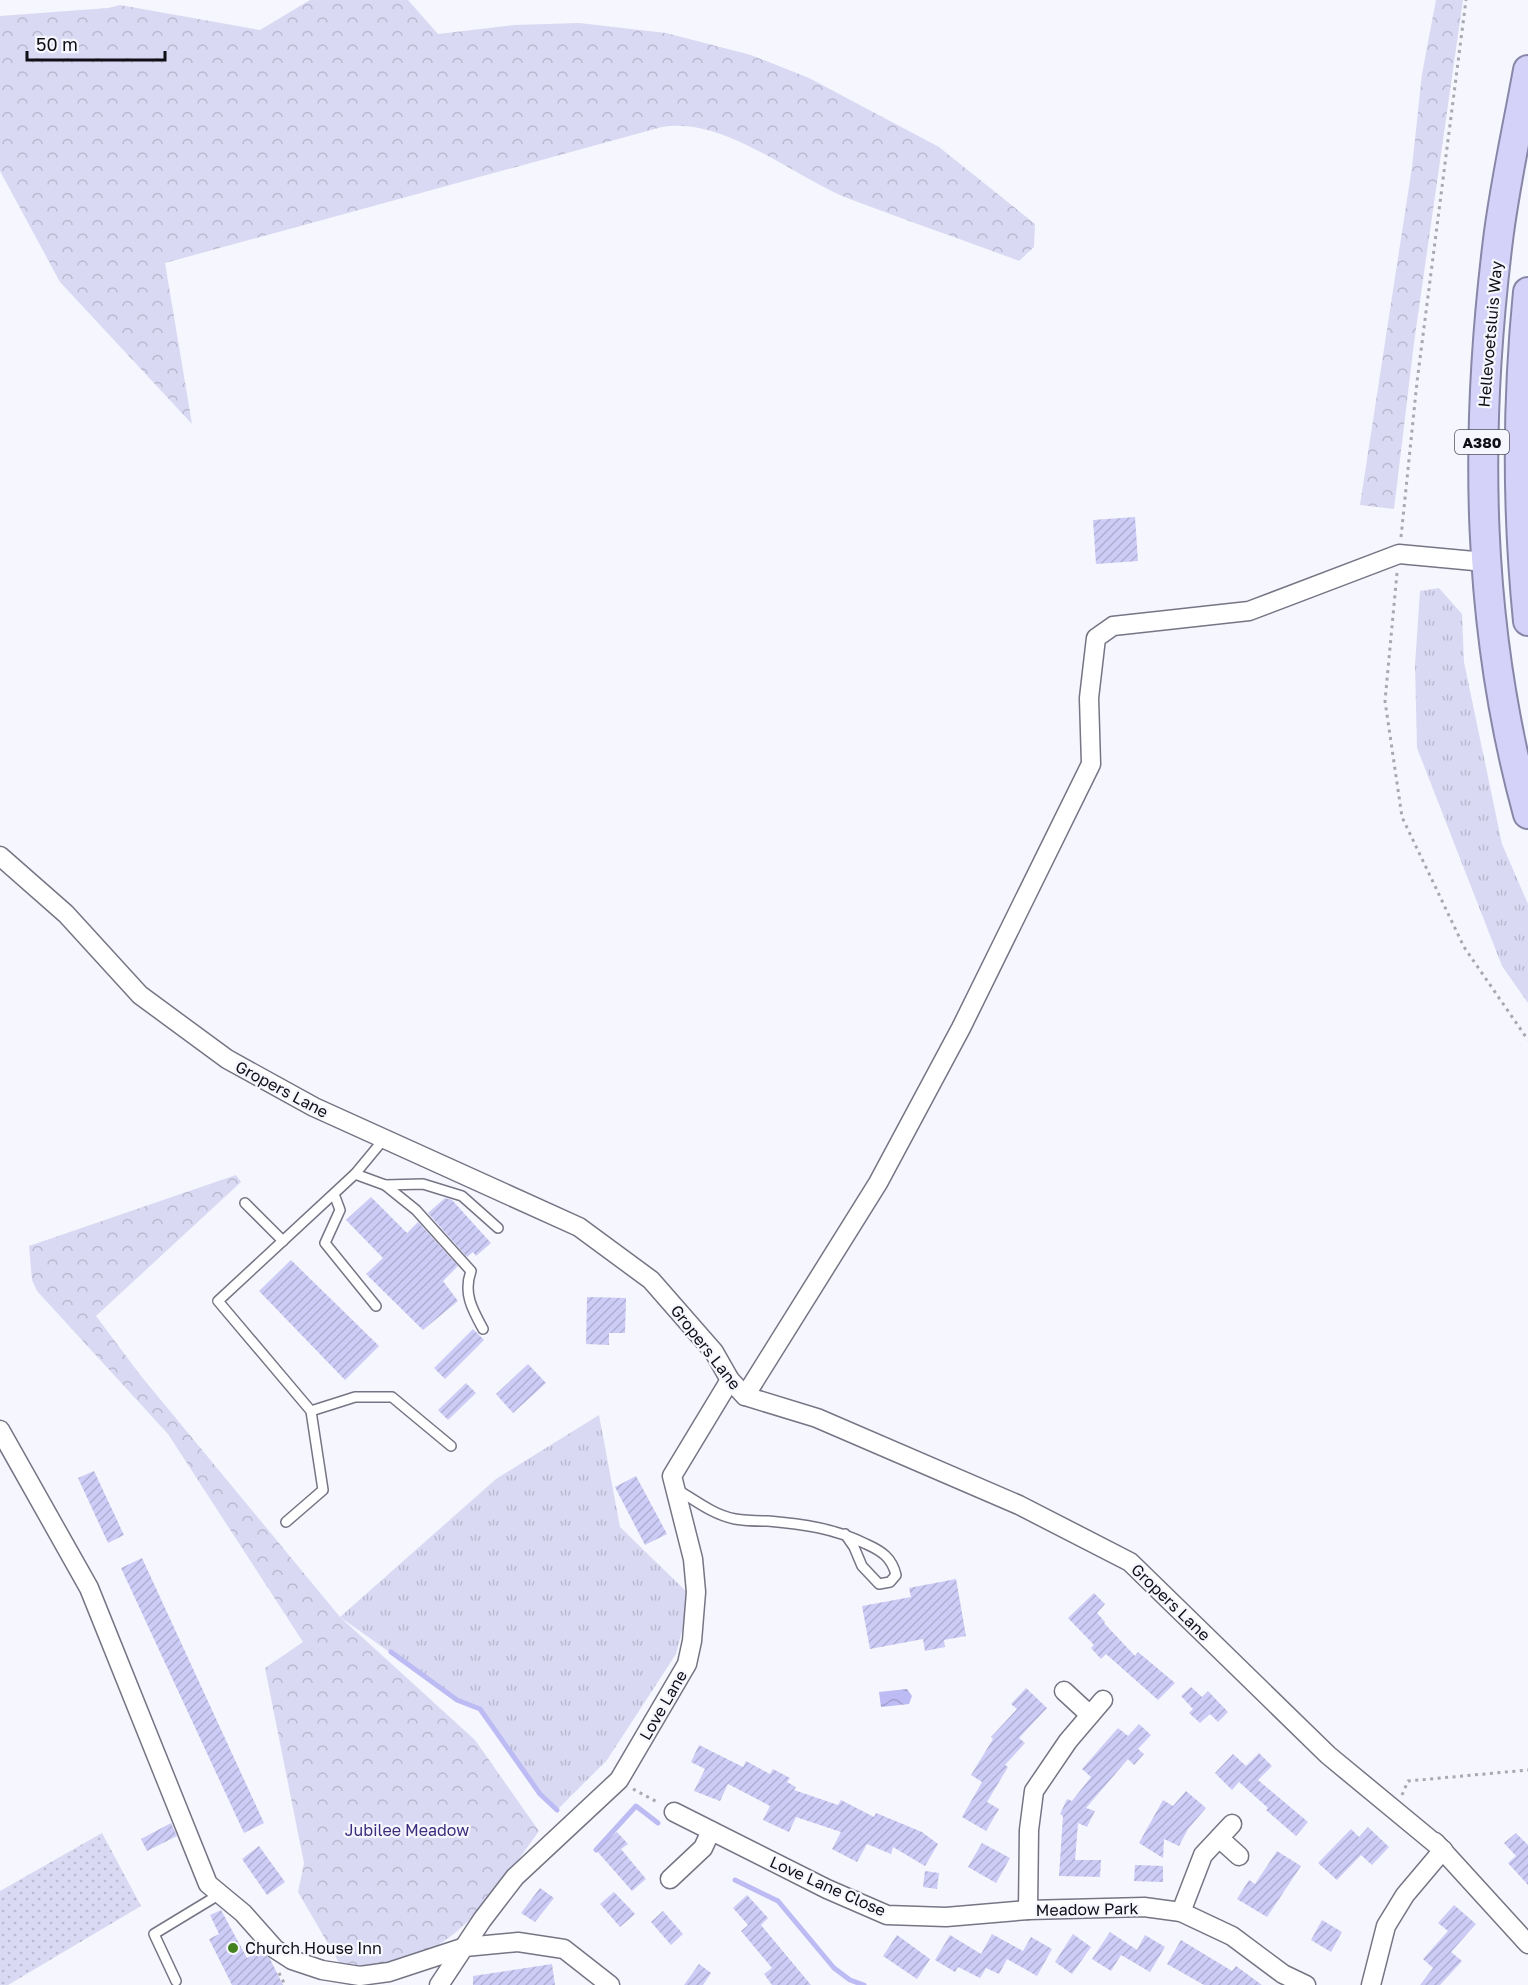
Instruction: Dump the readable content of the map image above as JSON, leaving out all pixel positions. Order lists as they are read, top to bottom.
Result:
{
  "streets": {
    "highway": ["Hellevoetsluis Way", "A380"],
    "street": [
      "Gropers Lane",
      "Love Lane",
      "Love Lane Close",
      "Meadow Park"
    ]
  },
  "crossings": [
    ["Gropers Lane", "Love Lane"],
    ["Love Lane Close", "Meadow Park"]
  ],
  "parks": ["Jubilee Meadow"],
  "places": ["Church House Inn"],
  "scale_bar": "50 m"
}
